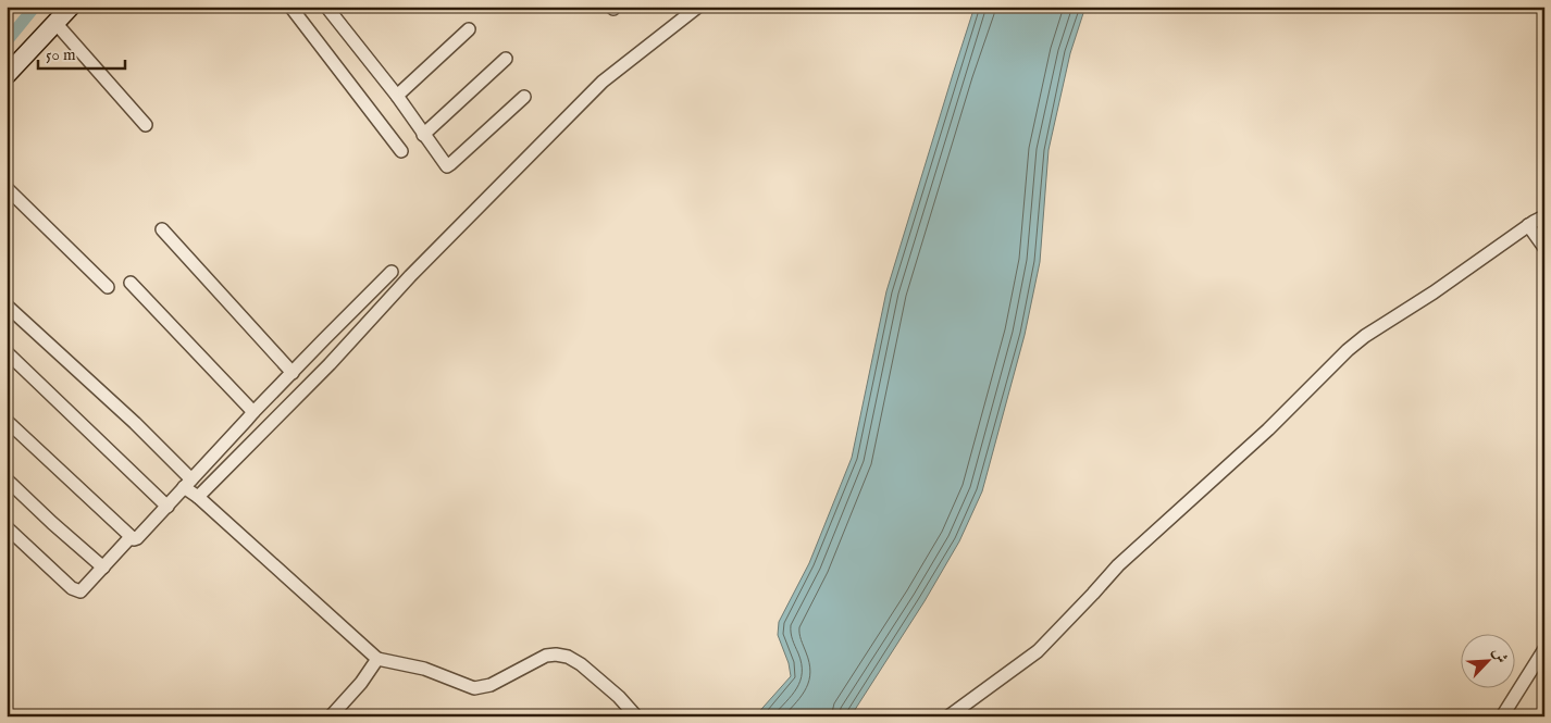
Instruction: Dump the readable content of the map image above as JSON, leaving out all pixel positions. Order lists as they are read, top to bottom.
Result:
{
  "scale_bar": "50 m",
  "north": "top right"
}
